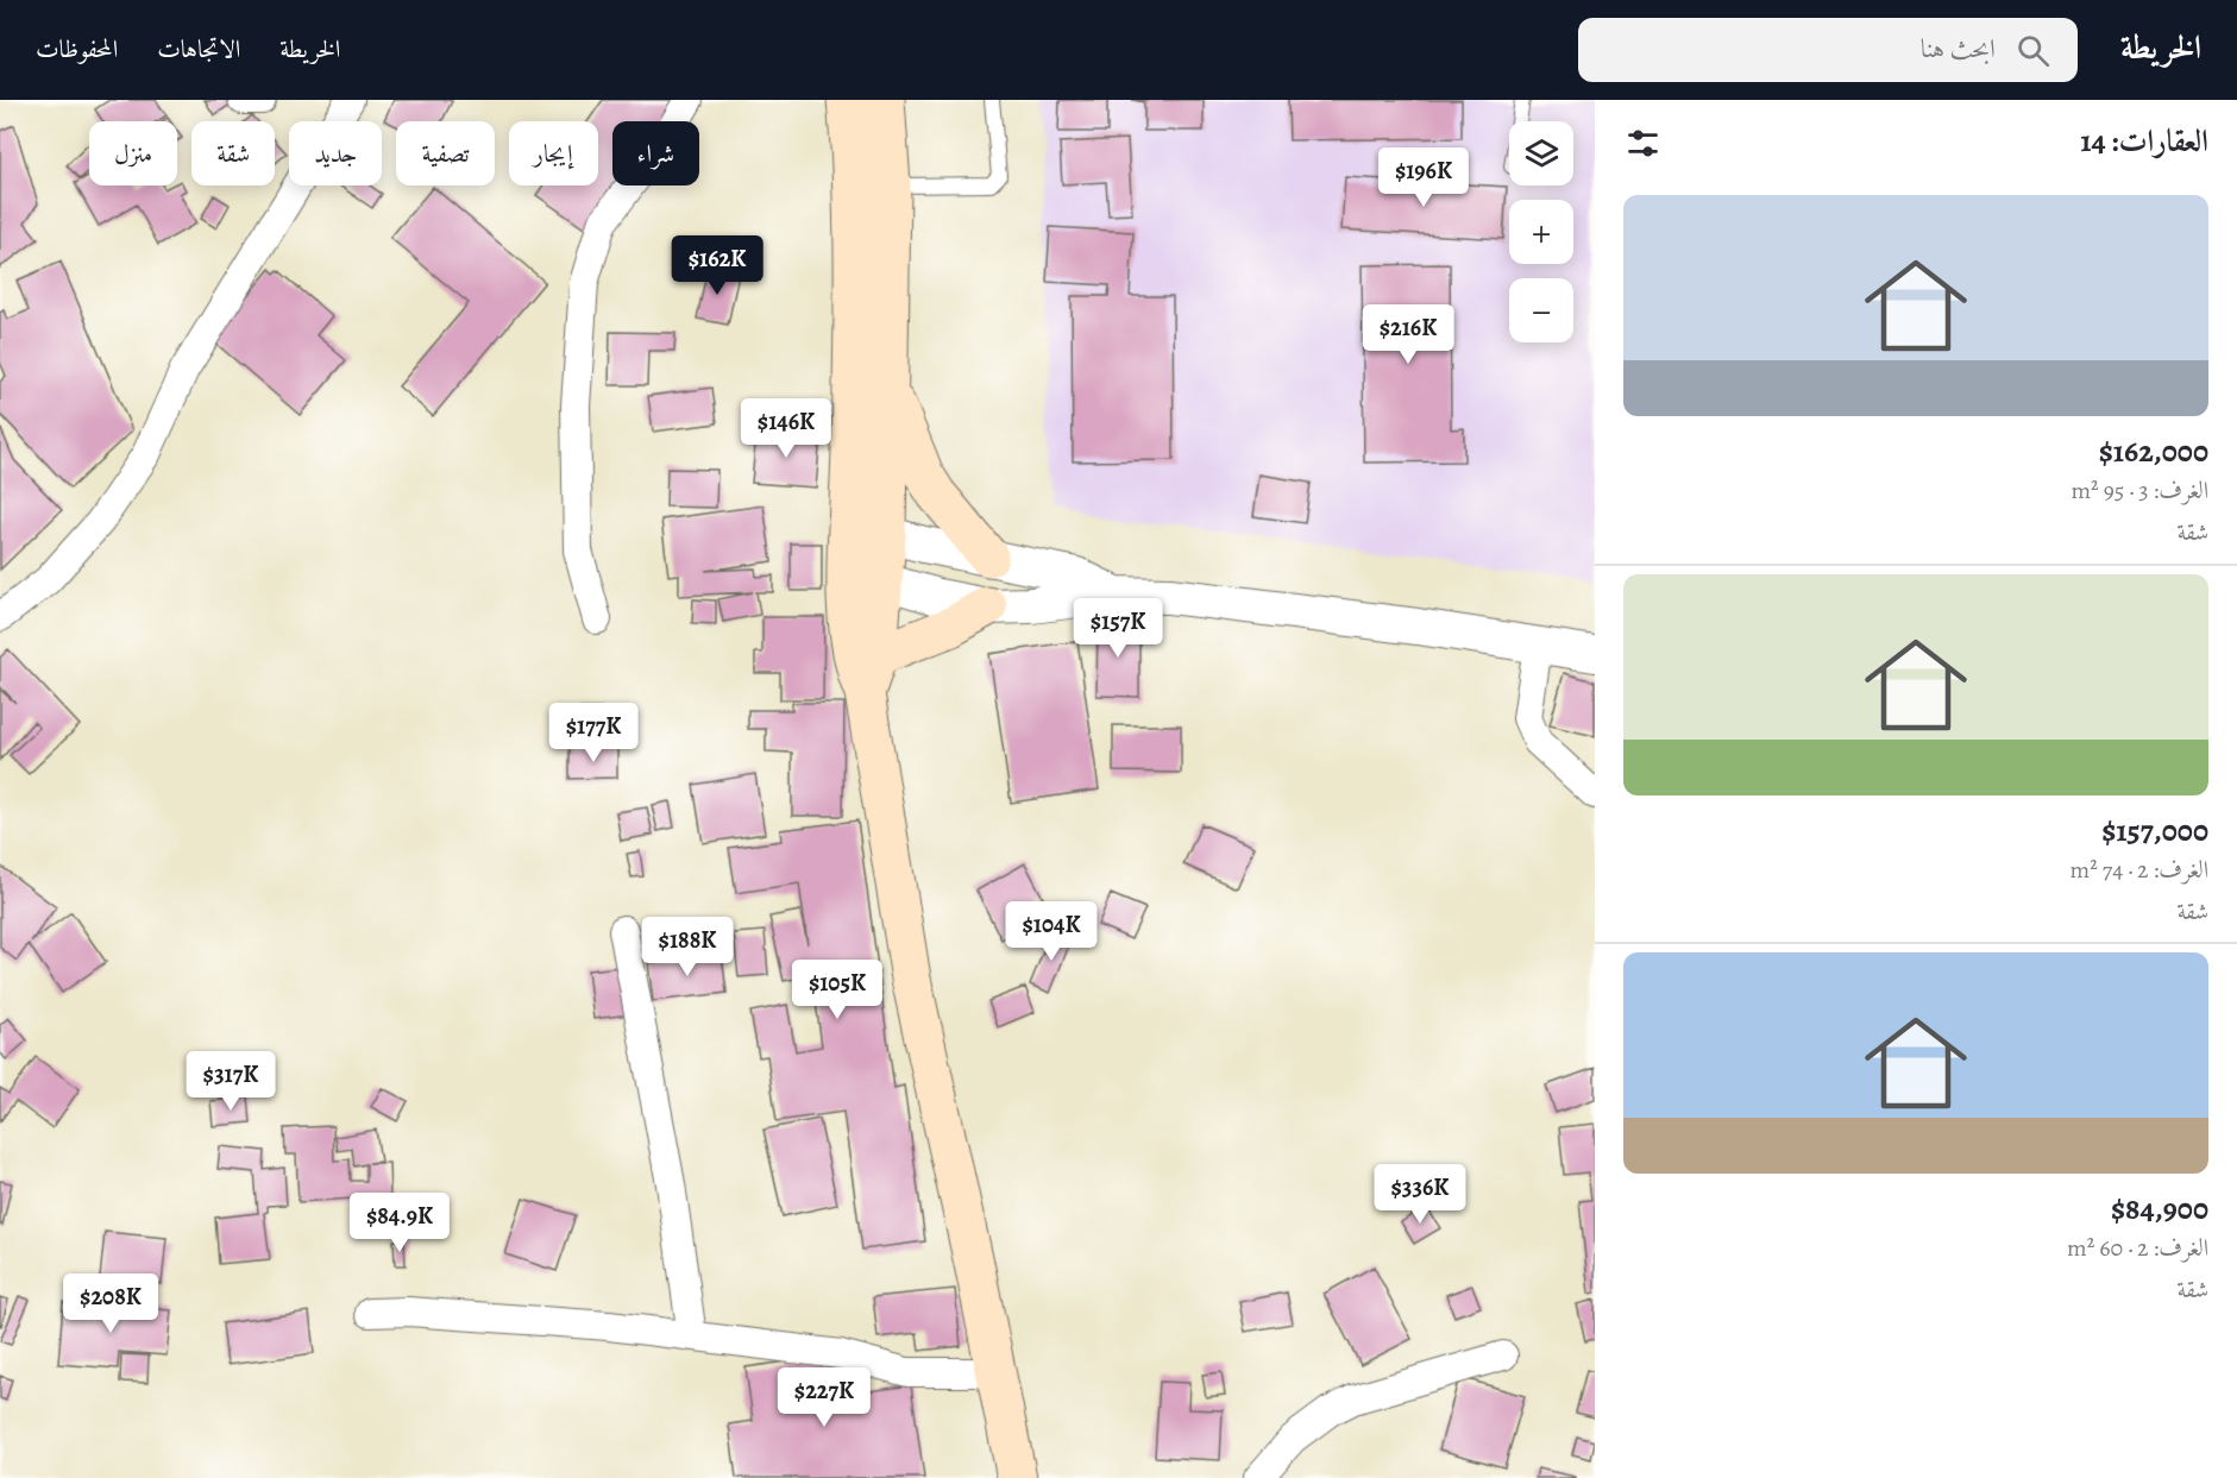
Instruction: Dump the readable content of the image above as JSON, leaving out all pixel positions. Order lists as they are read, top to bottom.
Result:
{
  "page": {
    "header": "الخريطة",
    "search": "ابحث هنا",
    "nav": ["الخريطة", "الاتجاهات", "المحفوظات"],
    "heading": "العقارات: 14",
    "map_buttons": ["+", "−"],
    "chip": [
      "شراء",
      "إيجار",
      "تصفية",
      "جديد",
      "شقة",
      "منزل"
    ],
    "price": [
      "$196K",
      "$162K",
      "$216K",
      "$146K",
      "$157K",
      "$177K",
      "$104K",
      "$188K",
      "$105K",
      "$317K",
      "$336K",
      "$84.9K",
      "$208K",
      "$227K"
    ],
    "list": [
      {
        "name": "$162,000",
        "note": "الغرف: 3 · 95 m² · شقة"
      },
      {
        "name": "$157,000",
        "note": "الغرف: 2 · 74 m² · شقة"
      },
      {
        "name": "$84,900",
        "note": "الغرف: 2 · 60 m² · شقة"
      }
    ]
  }
}
